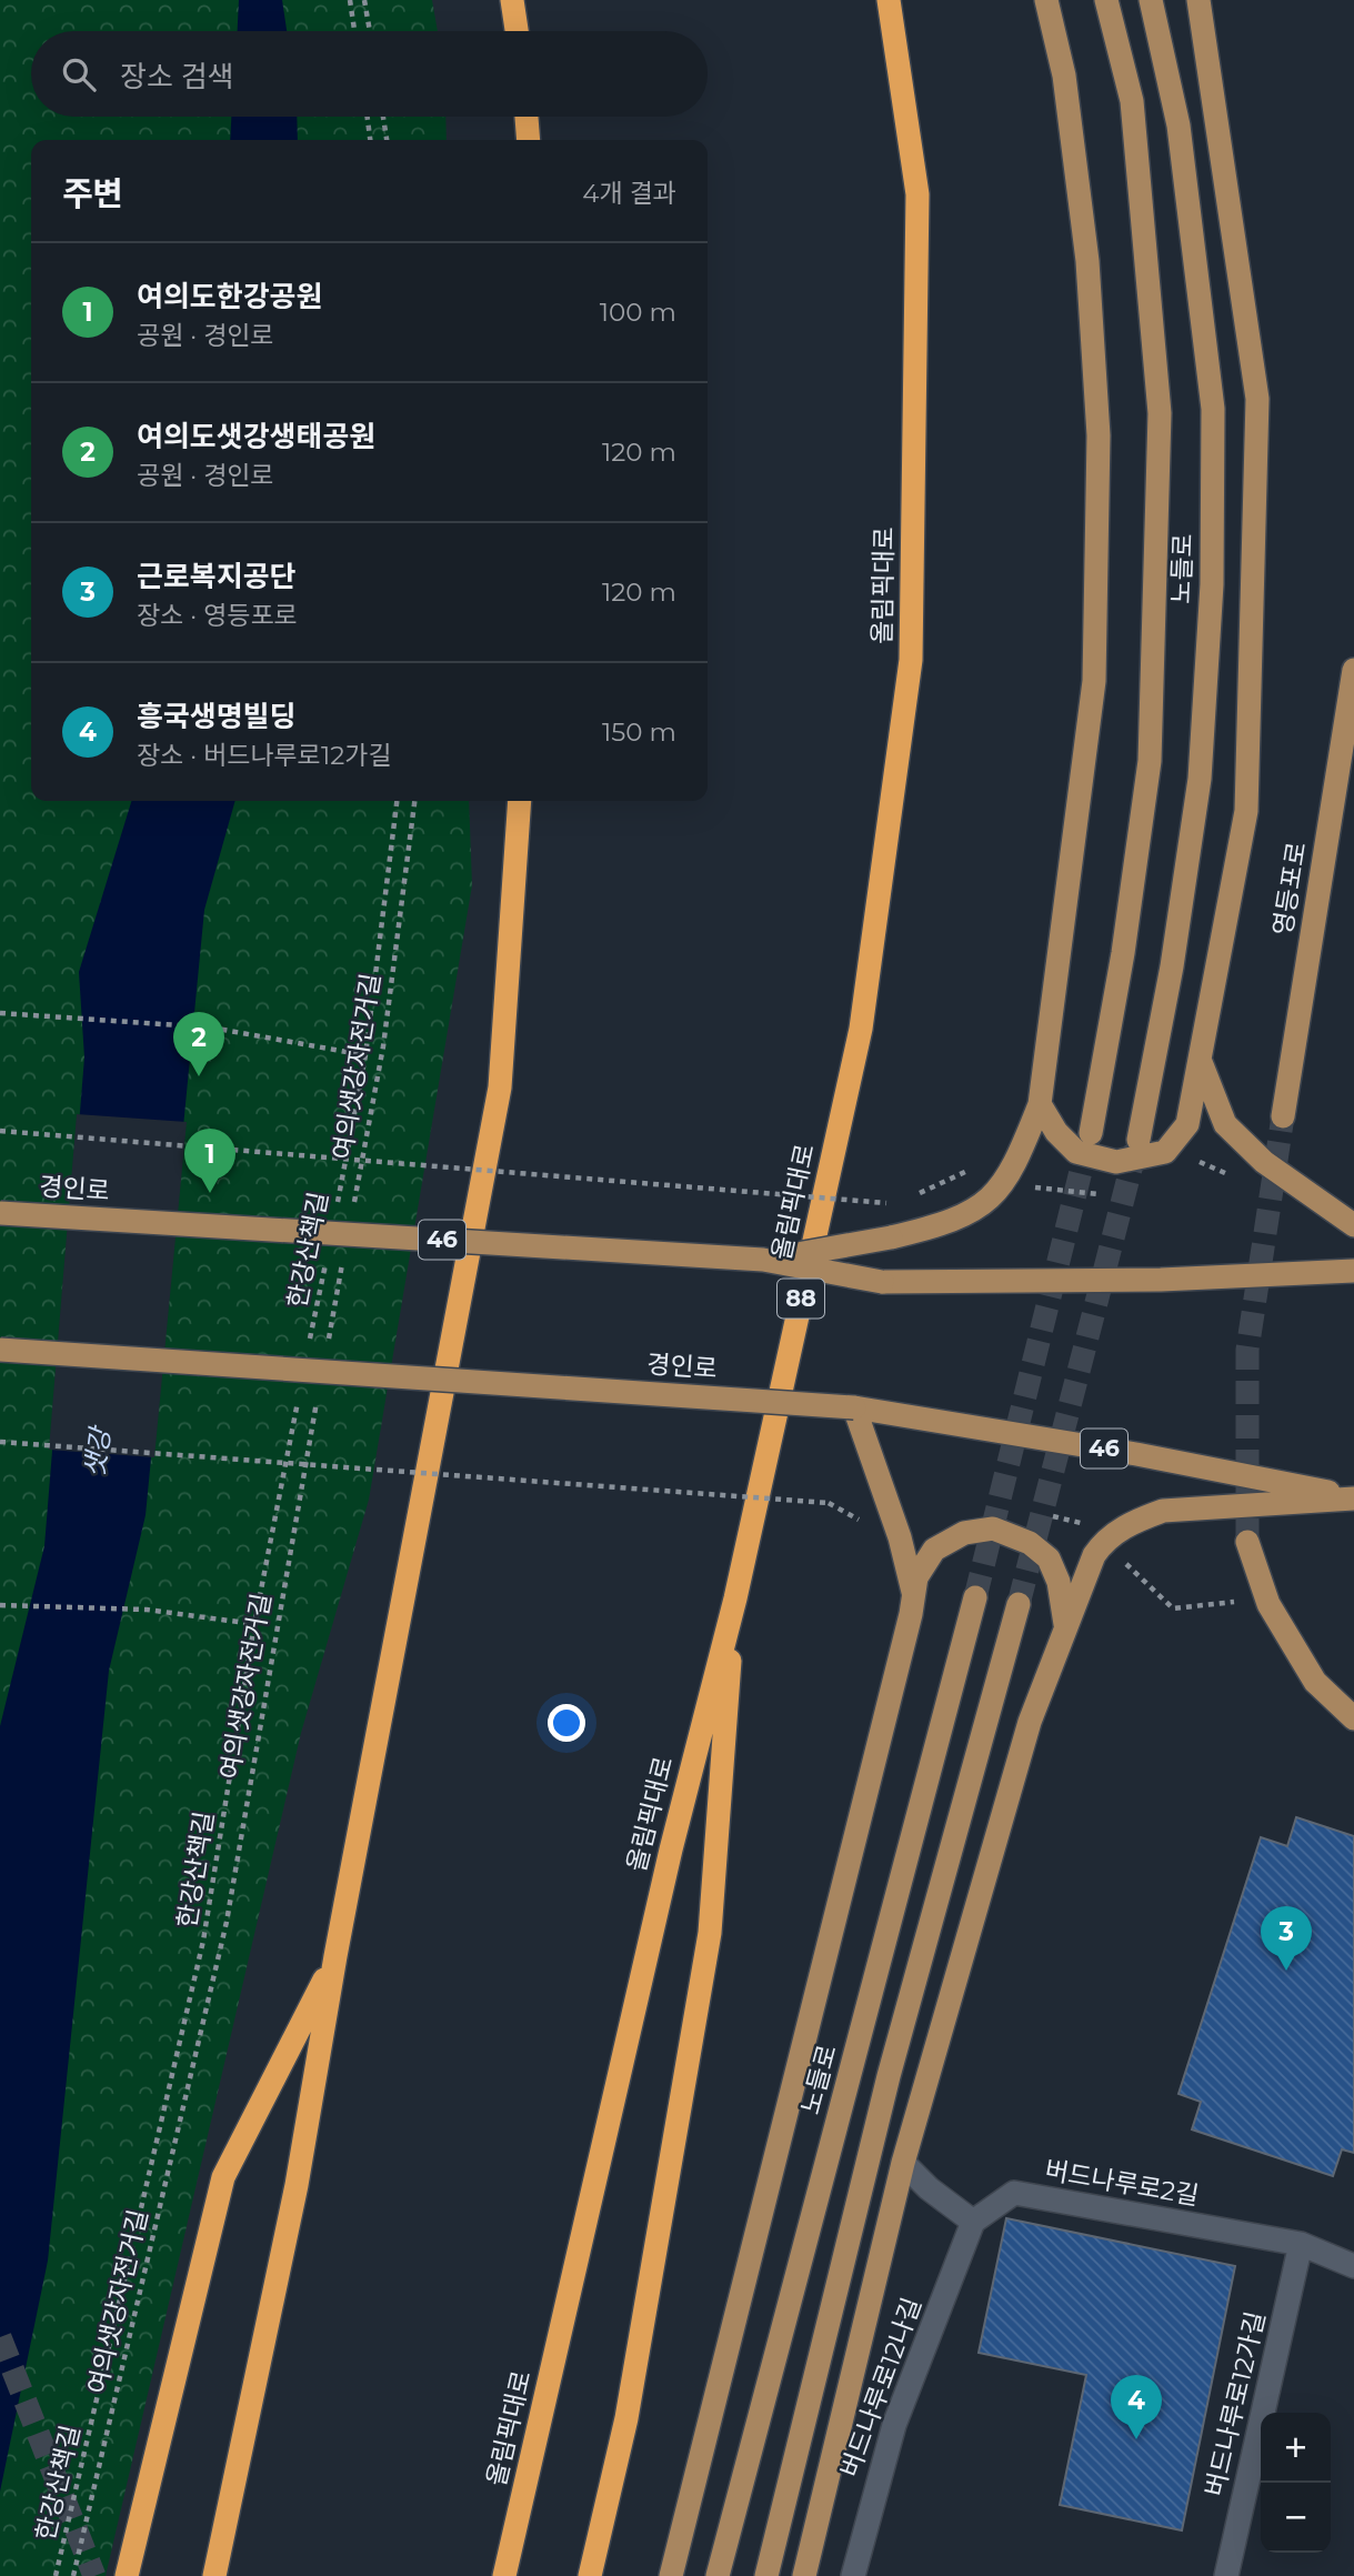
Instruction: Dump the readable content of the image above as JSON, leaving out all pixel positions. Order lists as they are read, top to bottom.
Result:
{
  "streets": {
    "highway": ["올림픽대로", "88"],
    "main road": [
      "노들로",
      "영등포로",
      "경인로",
      "46"
    ],
    "street": ["버드나루로2길", "버드나루로12나길", "버드나루로12가길"],
    "path": ["여의샛강자전거길", "한강산책길"]
  },
  "crossings": [
    ["버드나루로2길", "버드나루로12나길"],
    ["버드나루로2길", "버드나루로12가길"]
  ],
  "water": ["샛강"],
  "page": {
    "search": "장소 검색",
    "heading": ["주변", "4개 결과"],
    "list": [
      {
        "mark": "1",
        "name": "여의도한강공원",
        "note": "공원 · 경인로",
        "value": "100 m"
      },
      {
        "mark": "2",
        "name": "여의도샛강생태공원",
        "note": "공원 · 경인로",
        "value": "120 m"
      },
      {
        "mark": "3",
        "name": "근로복지공단",
        "note": "장소 · 영등포로",
        "value": "120 m"
      },
      {
        "mark": "4",
        "name": "흥국생명빌딩",
        "note": "장소 · 버드나루로12가길",
        "value": "150 m"
      }
    ],
    "pins": [
      "2",
      "1",
      "3",
      "4"
    ],
    "map_buttons": ["+", "−"]
  }
}
